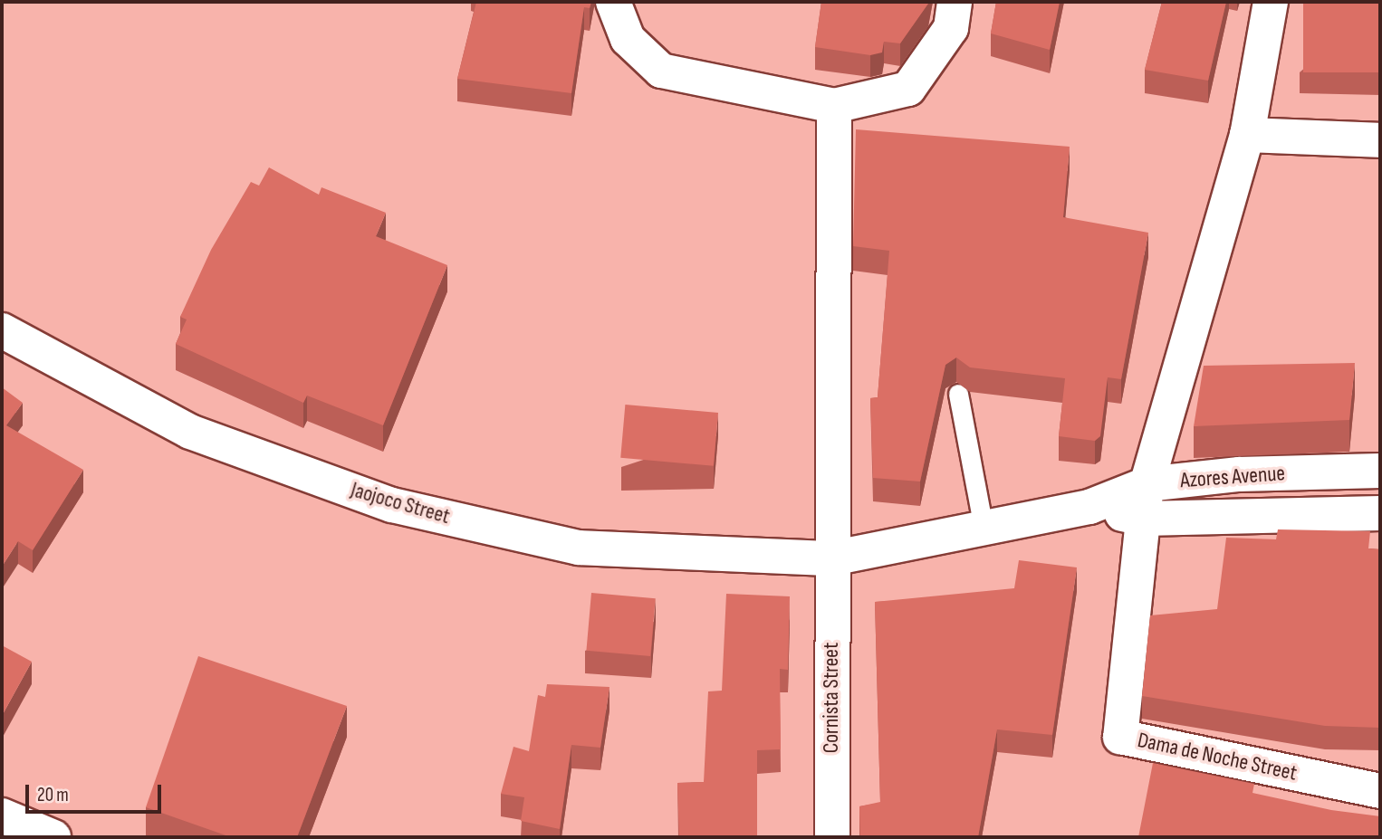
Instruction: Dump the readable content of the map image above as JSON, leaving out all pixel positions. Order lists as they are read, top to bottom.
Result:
{
  "streets": {
    "street": [
      "Azores Avenue",
      "Jaojoco Street",
      "Cornista Street",
      "Dama de Noche Street"
    ]
  },
  "crossings": [
    ["Azores Avenue", "Jaojoco Street"],
    ["Azores Avenue", "Cornista Street"],
    ["Azores Avenue", "Dama de Noche Street"],
    ["Jaojoco Street", "Cornista Street"]
  ],
  "scale_bar": "20 m"
}
